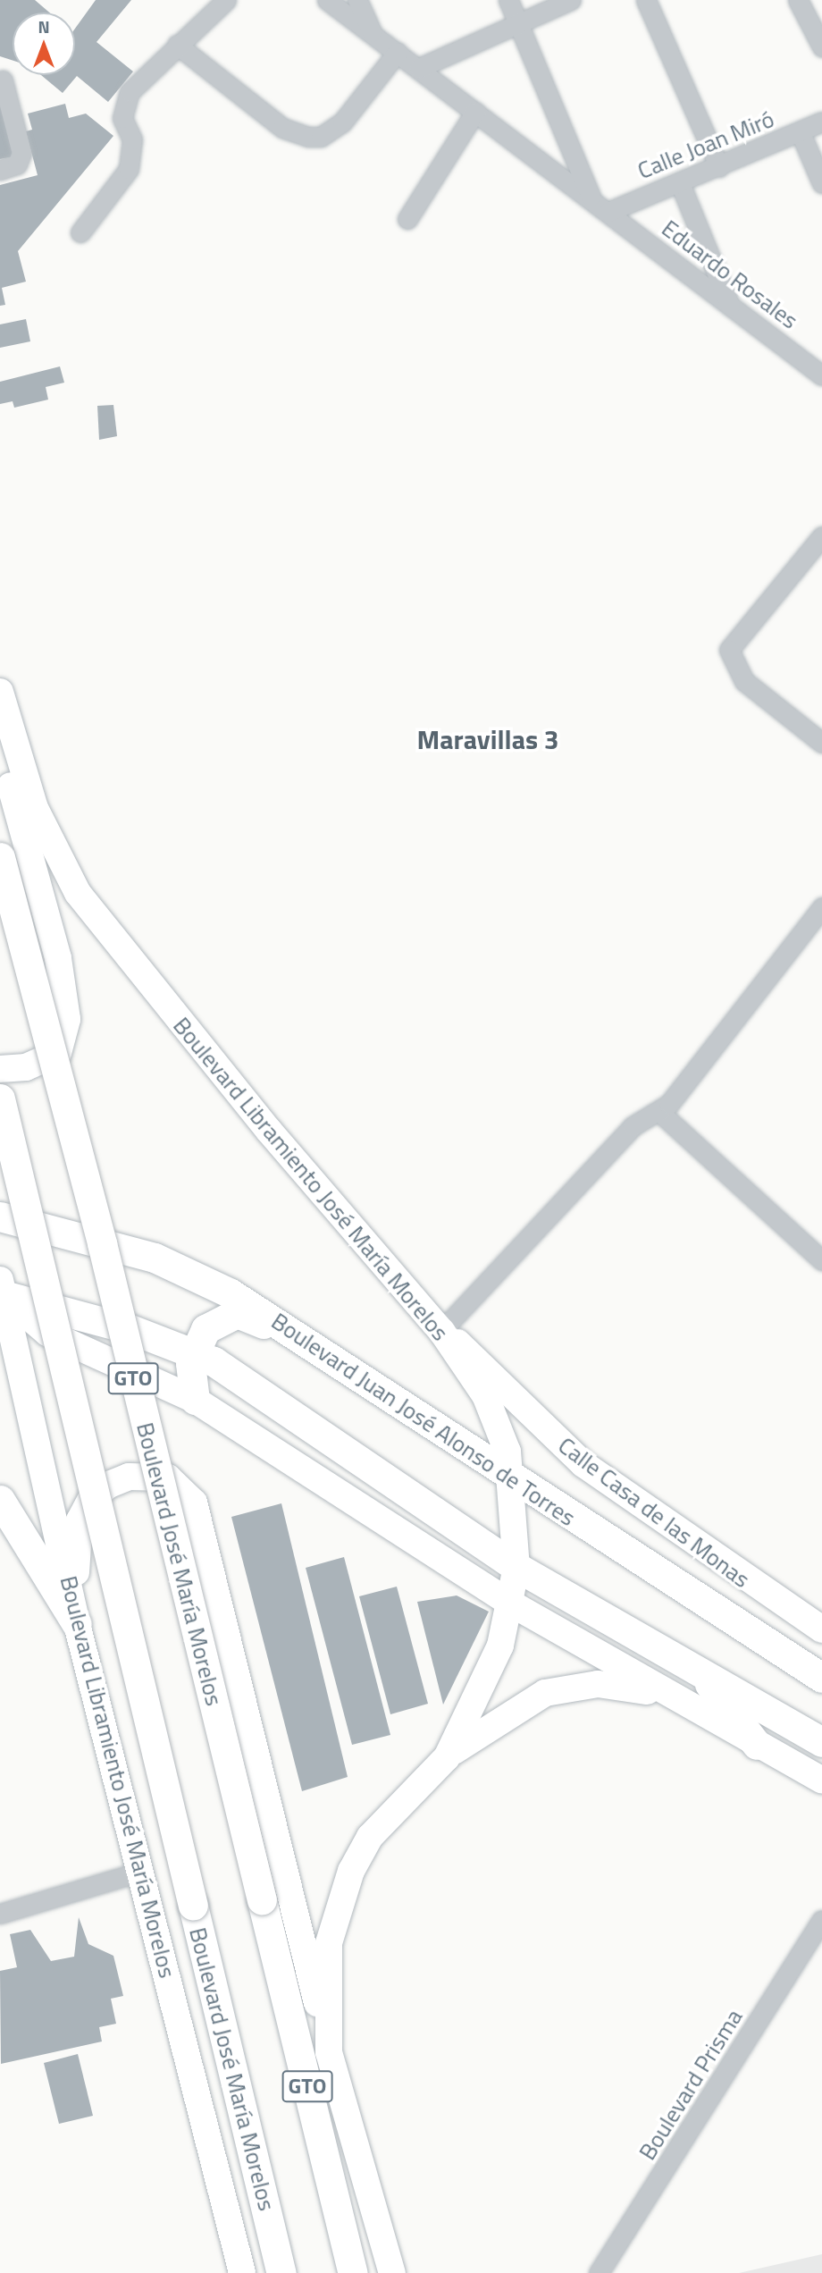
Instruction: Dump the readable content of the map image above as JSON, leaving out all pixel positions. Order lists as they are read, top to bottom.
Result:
{
  "streets": {
    "main road": ["GTO", "Boulevard Juan José Alonso de Torres", "Boulevard José María Morelos"],
    "street": [
      "Calle Joan Miró",
      "Eduardo Rosales",
      "Boulevard Libramiento José María Morelos",
      "Calle Casa de las Monas",
      "Boulevard Prisma"
    ]
  },
  "crossings": [
    ["Calle Joan Miró", "Eduardo Rosales"],
    ["Boulevard Libramiento José María Morelos", "Boulevard Juan José Alonso de Torres"],
    ["Boulevard Libramiento José María Morelos", "Calle Casa de las Monas"]
  ],
  "districts": ["Maravillas 3"],
  "north": "top"
}
